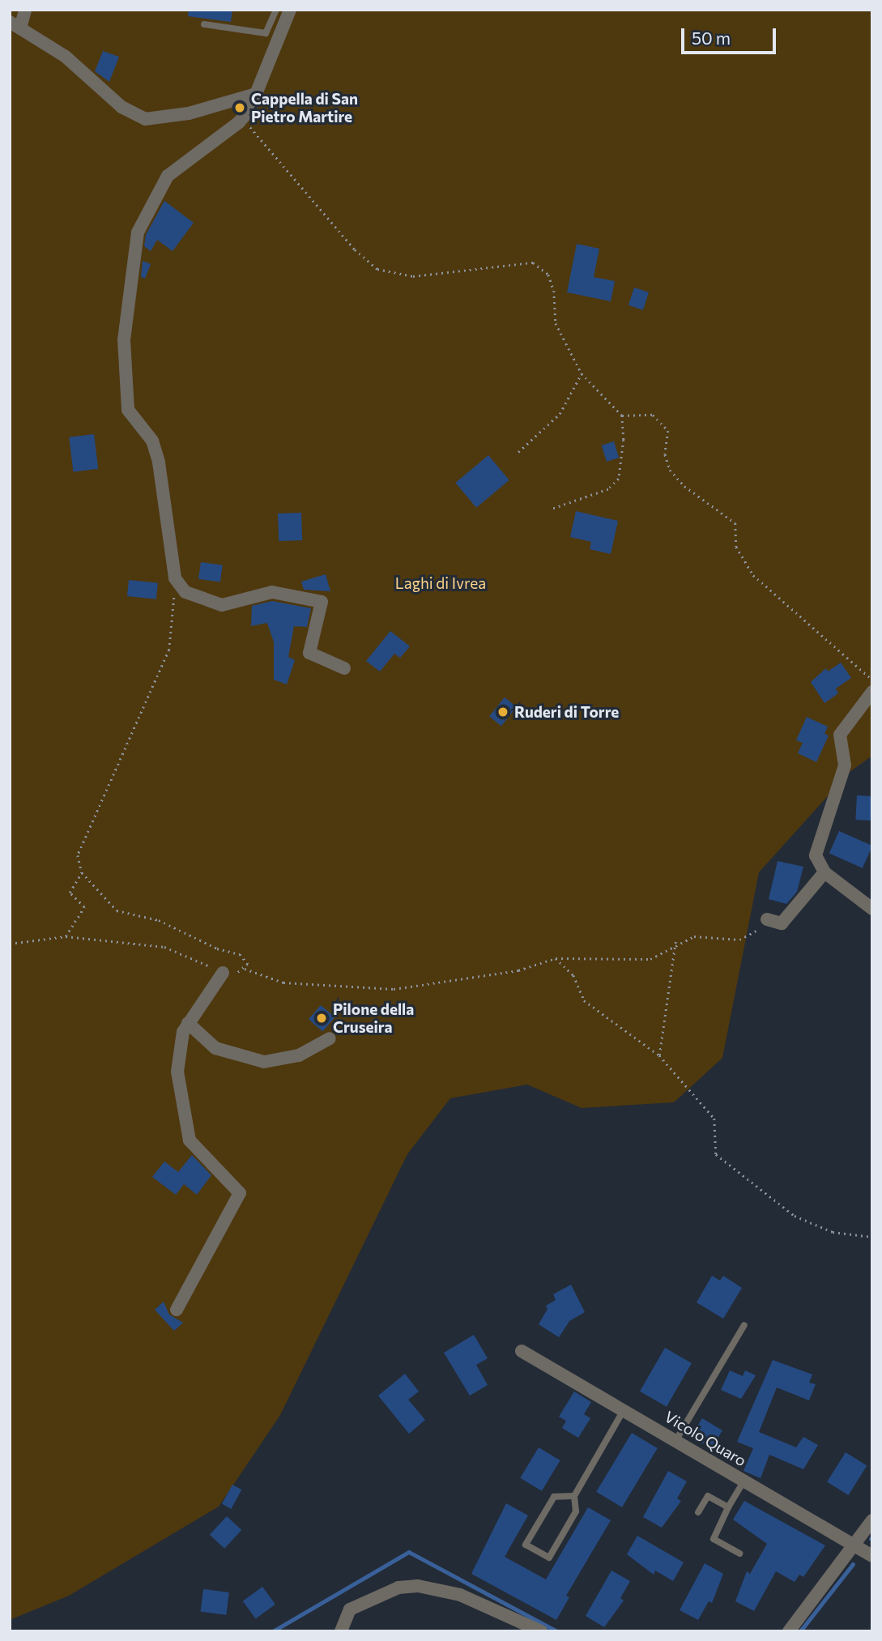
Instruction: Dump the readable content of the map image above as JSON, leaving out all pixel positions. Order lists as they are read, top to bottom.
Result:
{
  "streets": {
    "street": ["Vicolo Quaro"]
  },
  "parks": ["Laghi di Ivrea"],
  "places": ["Cappella di San Pietro Martire", "Ruderi di Torre", "Pilone della Cruseira"],
  "scale_bar": "50 m"
}
